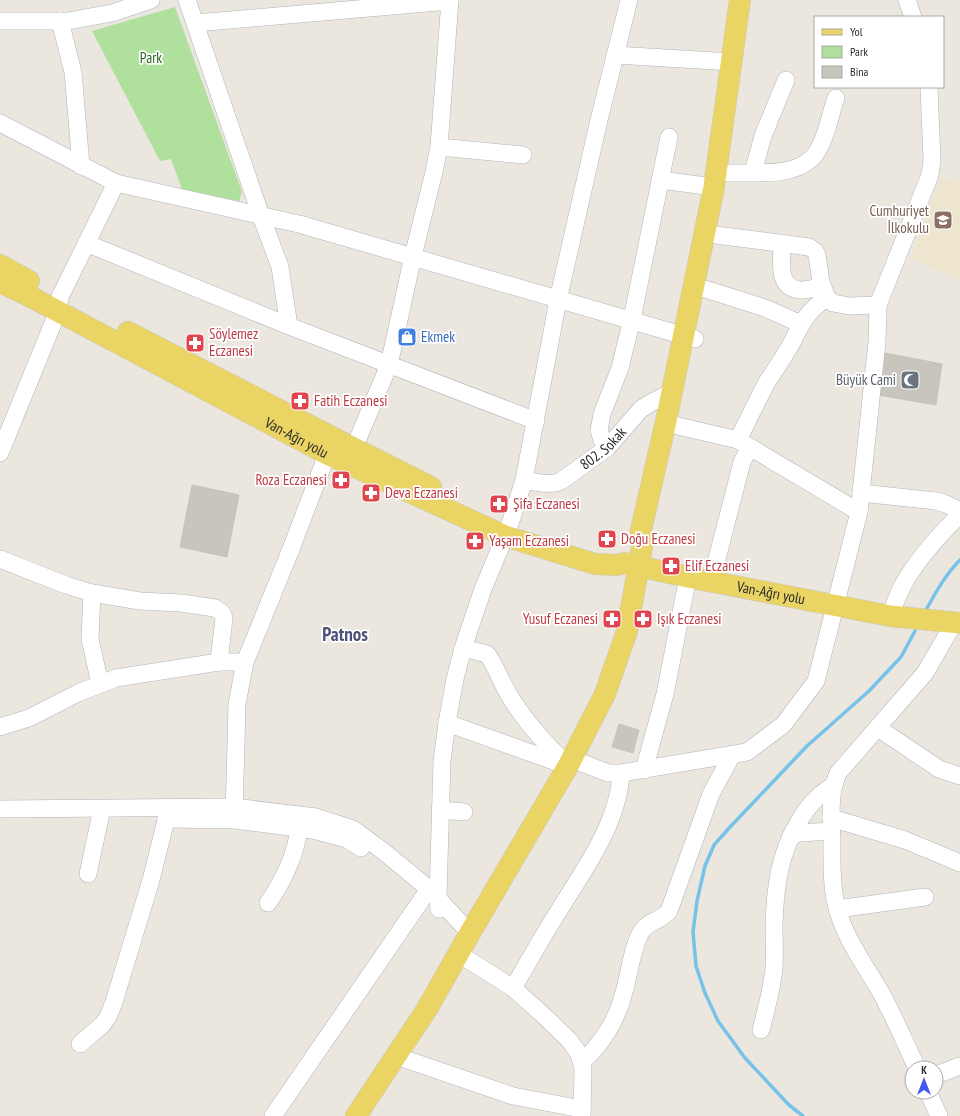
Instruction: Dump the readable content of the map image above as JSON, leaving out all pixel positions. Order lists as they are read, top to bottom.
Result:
{
  "streets": {
    "main road": ["Van-Ağrı yolu"],
    "street": ["802. Sokak"]
  },
  "districts": ["Patnos"],
  "parks": ["Park"],
  "places": {
    "school or university": ["Cumhuriyet İlkokulu"],
    "shop": ["Ekmek"],
    "pharmacy": [
      "Söylemez Eczanesi",
      "Fatih Eczanesi",
      "Roza Eczanesi",
      "Deva Eczanesi",
      "Şifa Eczanesi",
      "Doğu Eczanesi",
      "Yaşam Eczanesi",
      "Elif Eczanesi",
      "Yusuf Eczanesi",
      "Işık Eczanesi"
    ],
    "mosque": ["Büyük Cami"]
  },
  "legend": ["Yol", "Park", "Bina"],
  "north": "top"
}
